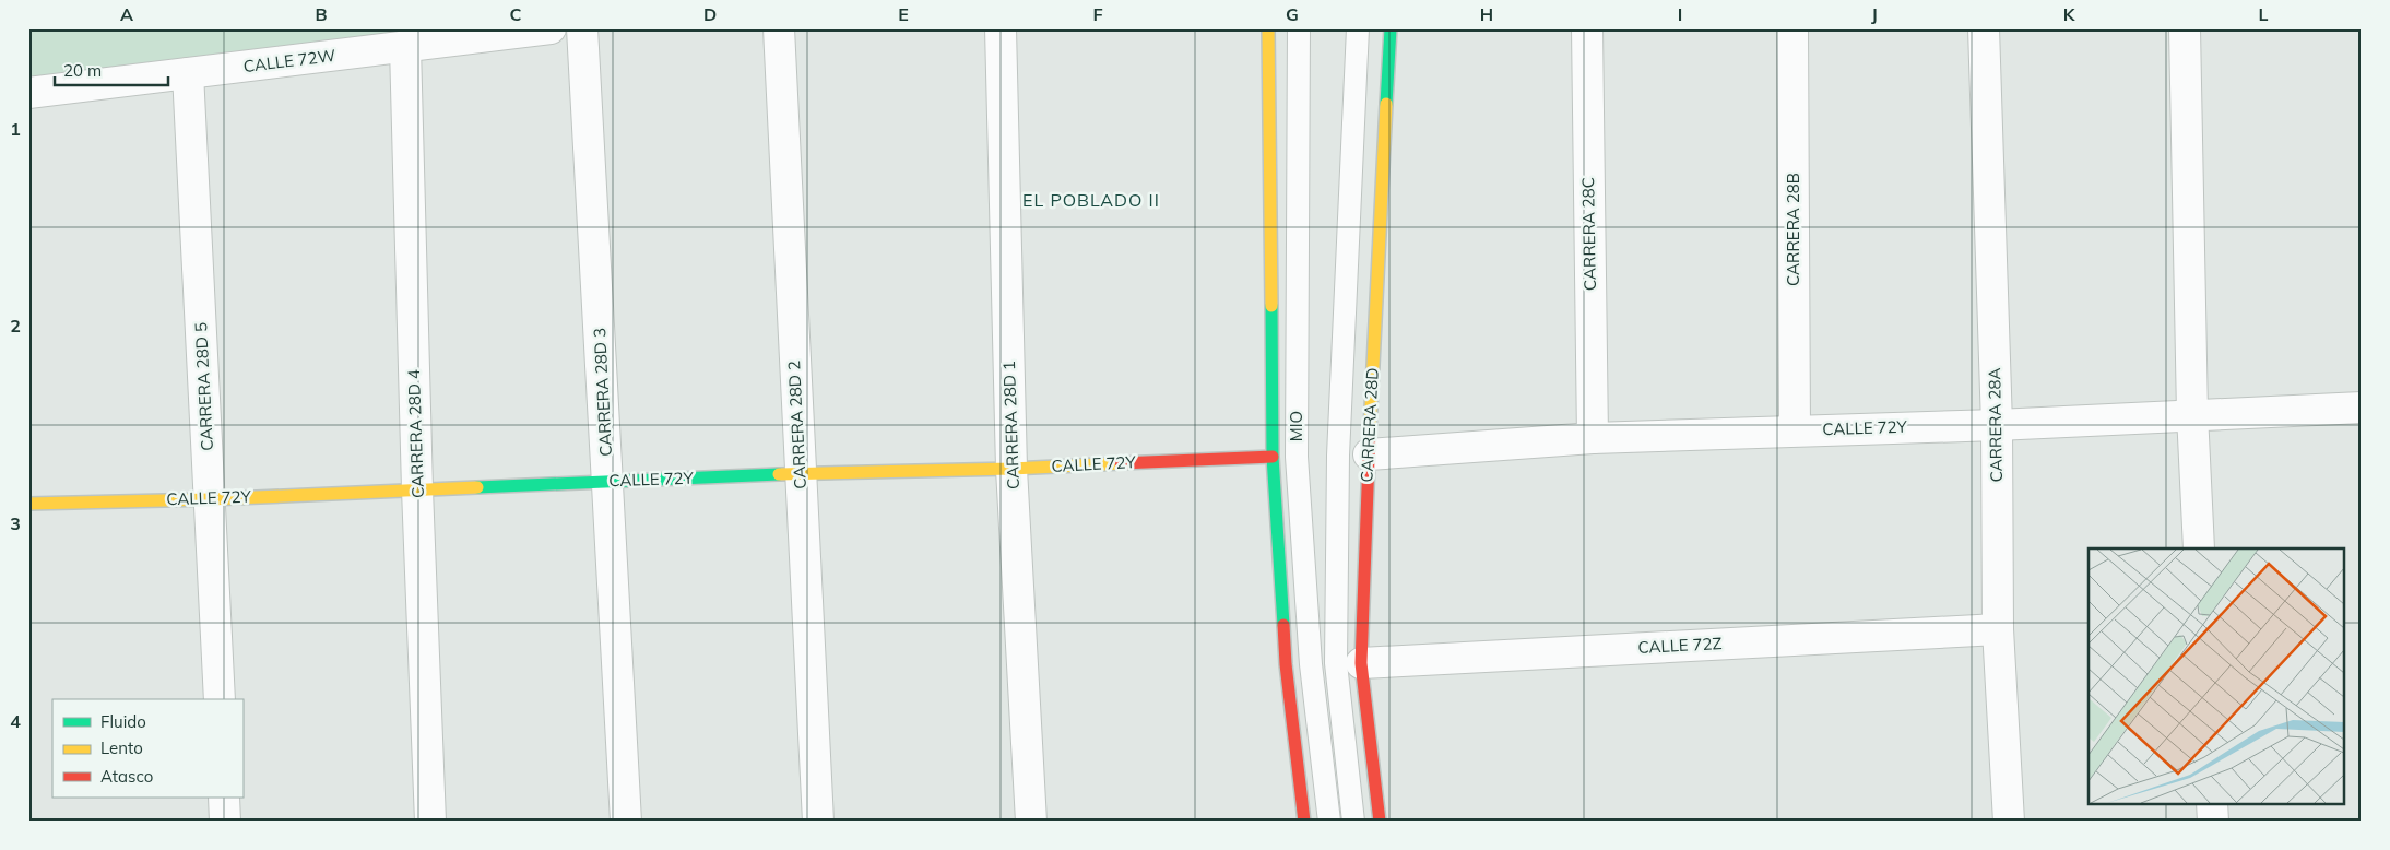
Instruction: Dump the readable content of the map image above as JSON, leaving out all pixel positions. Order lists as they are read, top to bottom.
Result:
{
  "streets": {
    "street": [
      "CALLE 72W",
      "CARRERA 28B",
      "CARRERA 28C",
      "CARRERA 28D 5",
      "CARRERA 28D 3",
      "CARRERA 28D 2",
      "CARRERA 28D 1",
      "CARRERA 28D",
      "CARRERA 28A",
      "CALLE 72Y",
      "CARRERA 28D 4",
      "CALLE 72Z"
    ],
    "lane": ["MIO"]
  },
  "crossings": [
    ["CALLE 72W", "CARRERA 28D 5"],
    ["CALLE 72W", "CARRERA 28D 4"],
    ["CARRERA 28B", "CALLE 72Y"],
    ["CARRERA 28C", "CALLE 72Y"],
    ["CARRERA 28D 5", "CALLE 72Y"],
    ["CARRERA 28D 3", "CALLE 72Y"],
    ["CARRERA 28D 2", "CALLE 72Y"],
    ["CARRERA 28D 1", "CALLE 72Y"],
    ["CARRERA 28D", "CALLE 72Y"],
    ["CARRERA 28D", "CALLE 72Z"],
    ["CARRERA 28A", "CALLE 72Y"],
    ["CARRERA 28A", "CALLE 72Z"],
    ["CALLE 72Y", "CARRERA 28D 4"]
  ],
  "districts": ["EL POBLADO II"],
  "legend": ["Fluido", "Lento", "Atasco"],
  "scale_bar": "20 m",
  "grid": {
    "columns": [
      "A",
      "B",
      "C",
      "D",
      "E",
      "F",
      "G",
      "H",
      "I",
      "J",
      "K",
      "L"
    ],
    "rows": [
      "1",
      "2",
      "3",
      "4"
    ]
  }
}
